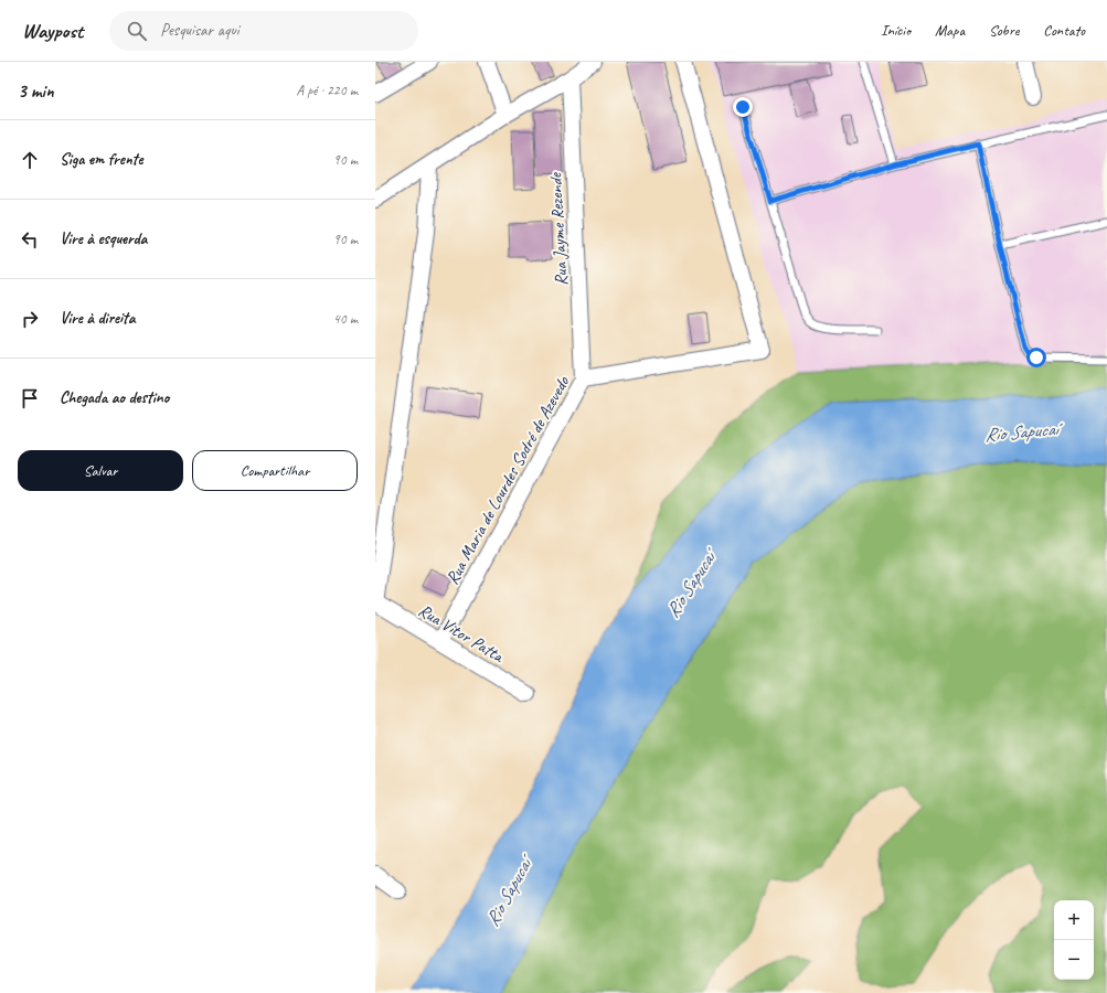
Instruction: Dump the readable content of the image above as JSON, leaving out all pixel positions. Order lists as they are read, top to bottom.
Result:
{
  "streets": {
    "street": ["Rua Jayme Rezende", "Rua Maria de Lourdes Sodré de Azevedo", "Rua Vitor Patta"]
  },
  "crossings": [
    ["Rua Jayme Rezende", "Rua Maria de Lourdes Sodré de Azevedo"],
    ["Rua Maria de Lourdes Sodré de Azevedo", "Rua Vitor Patta"]
  ],
  "water": ["Rio Sapucaí"],
  "page": {
    "header": "Waypost",
    "search": "Pesquisar aqui",
    "nav": [
      "Início",
      "Mapa",
      "Sobre",
      "Contato"
    ],
    "heading": ["3 min", "A pé · 220 m"],
    "list": [
      ["Siga em frente", "90 m"],
      ["Vire à esquerda", "90 m"],
      ["Vire à direita", "40 m"],
      "Chegada ao destino"
    ],
    "buttons": ["Salvar", "Compartilhar"],
    "map_buttons": ["+", "−"]
  }
}
